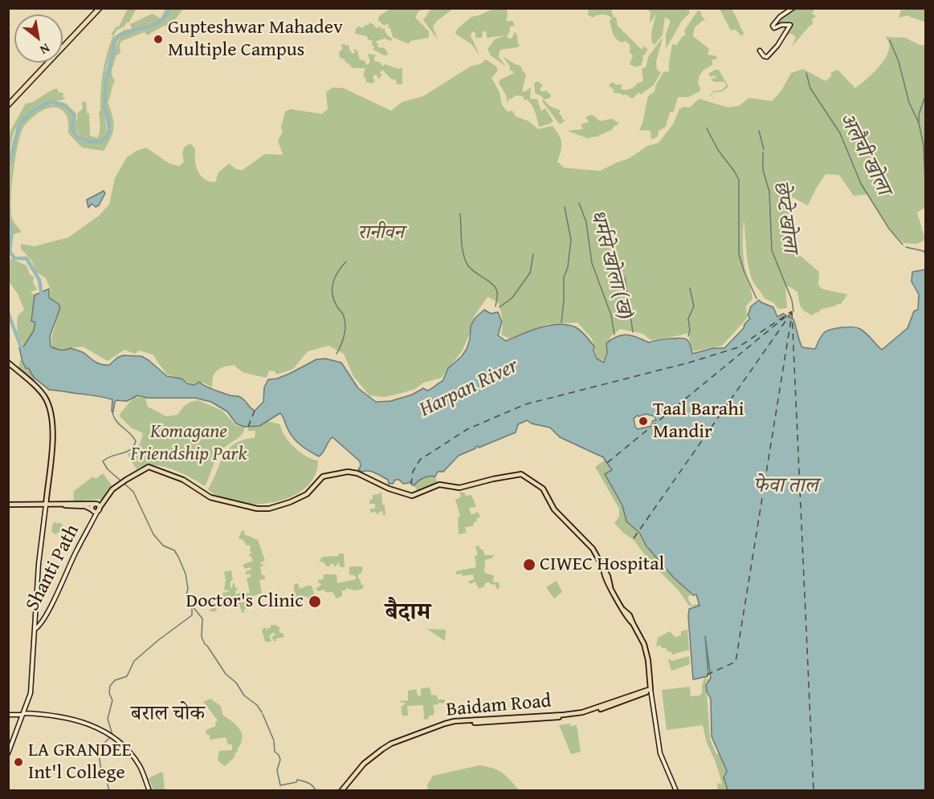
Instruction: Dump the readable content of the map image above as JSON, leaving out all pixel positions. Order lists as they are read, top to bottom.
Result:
{
  "streets": {
    "main road": ["Shanti Path", "Baidam Road"]
  },
  "districts": ["बैदाम", "बराल चोक"],
  "water": [
    "अलैची खोला",
    "छेप्टे खोला",
    "धर्मसे खोला (ख)",
    "Harpan River",
    "फेवा ताल"
  ],
  "parks": ["रानीवन", "Komagane Friendship Park"],
  "places": [
    "Gupteshwar Mahadev Multiple Campus",
    "Taal Barahi Mandir",
    "CIWEC Hospital",
    "Doctor's Clinic",
    "LA GRANDEE Int'l College"
  ],
  "north": "bottom right"
}
